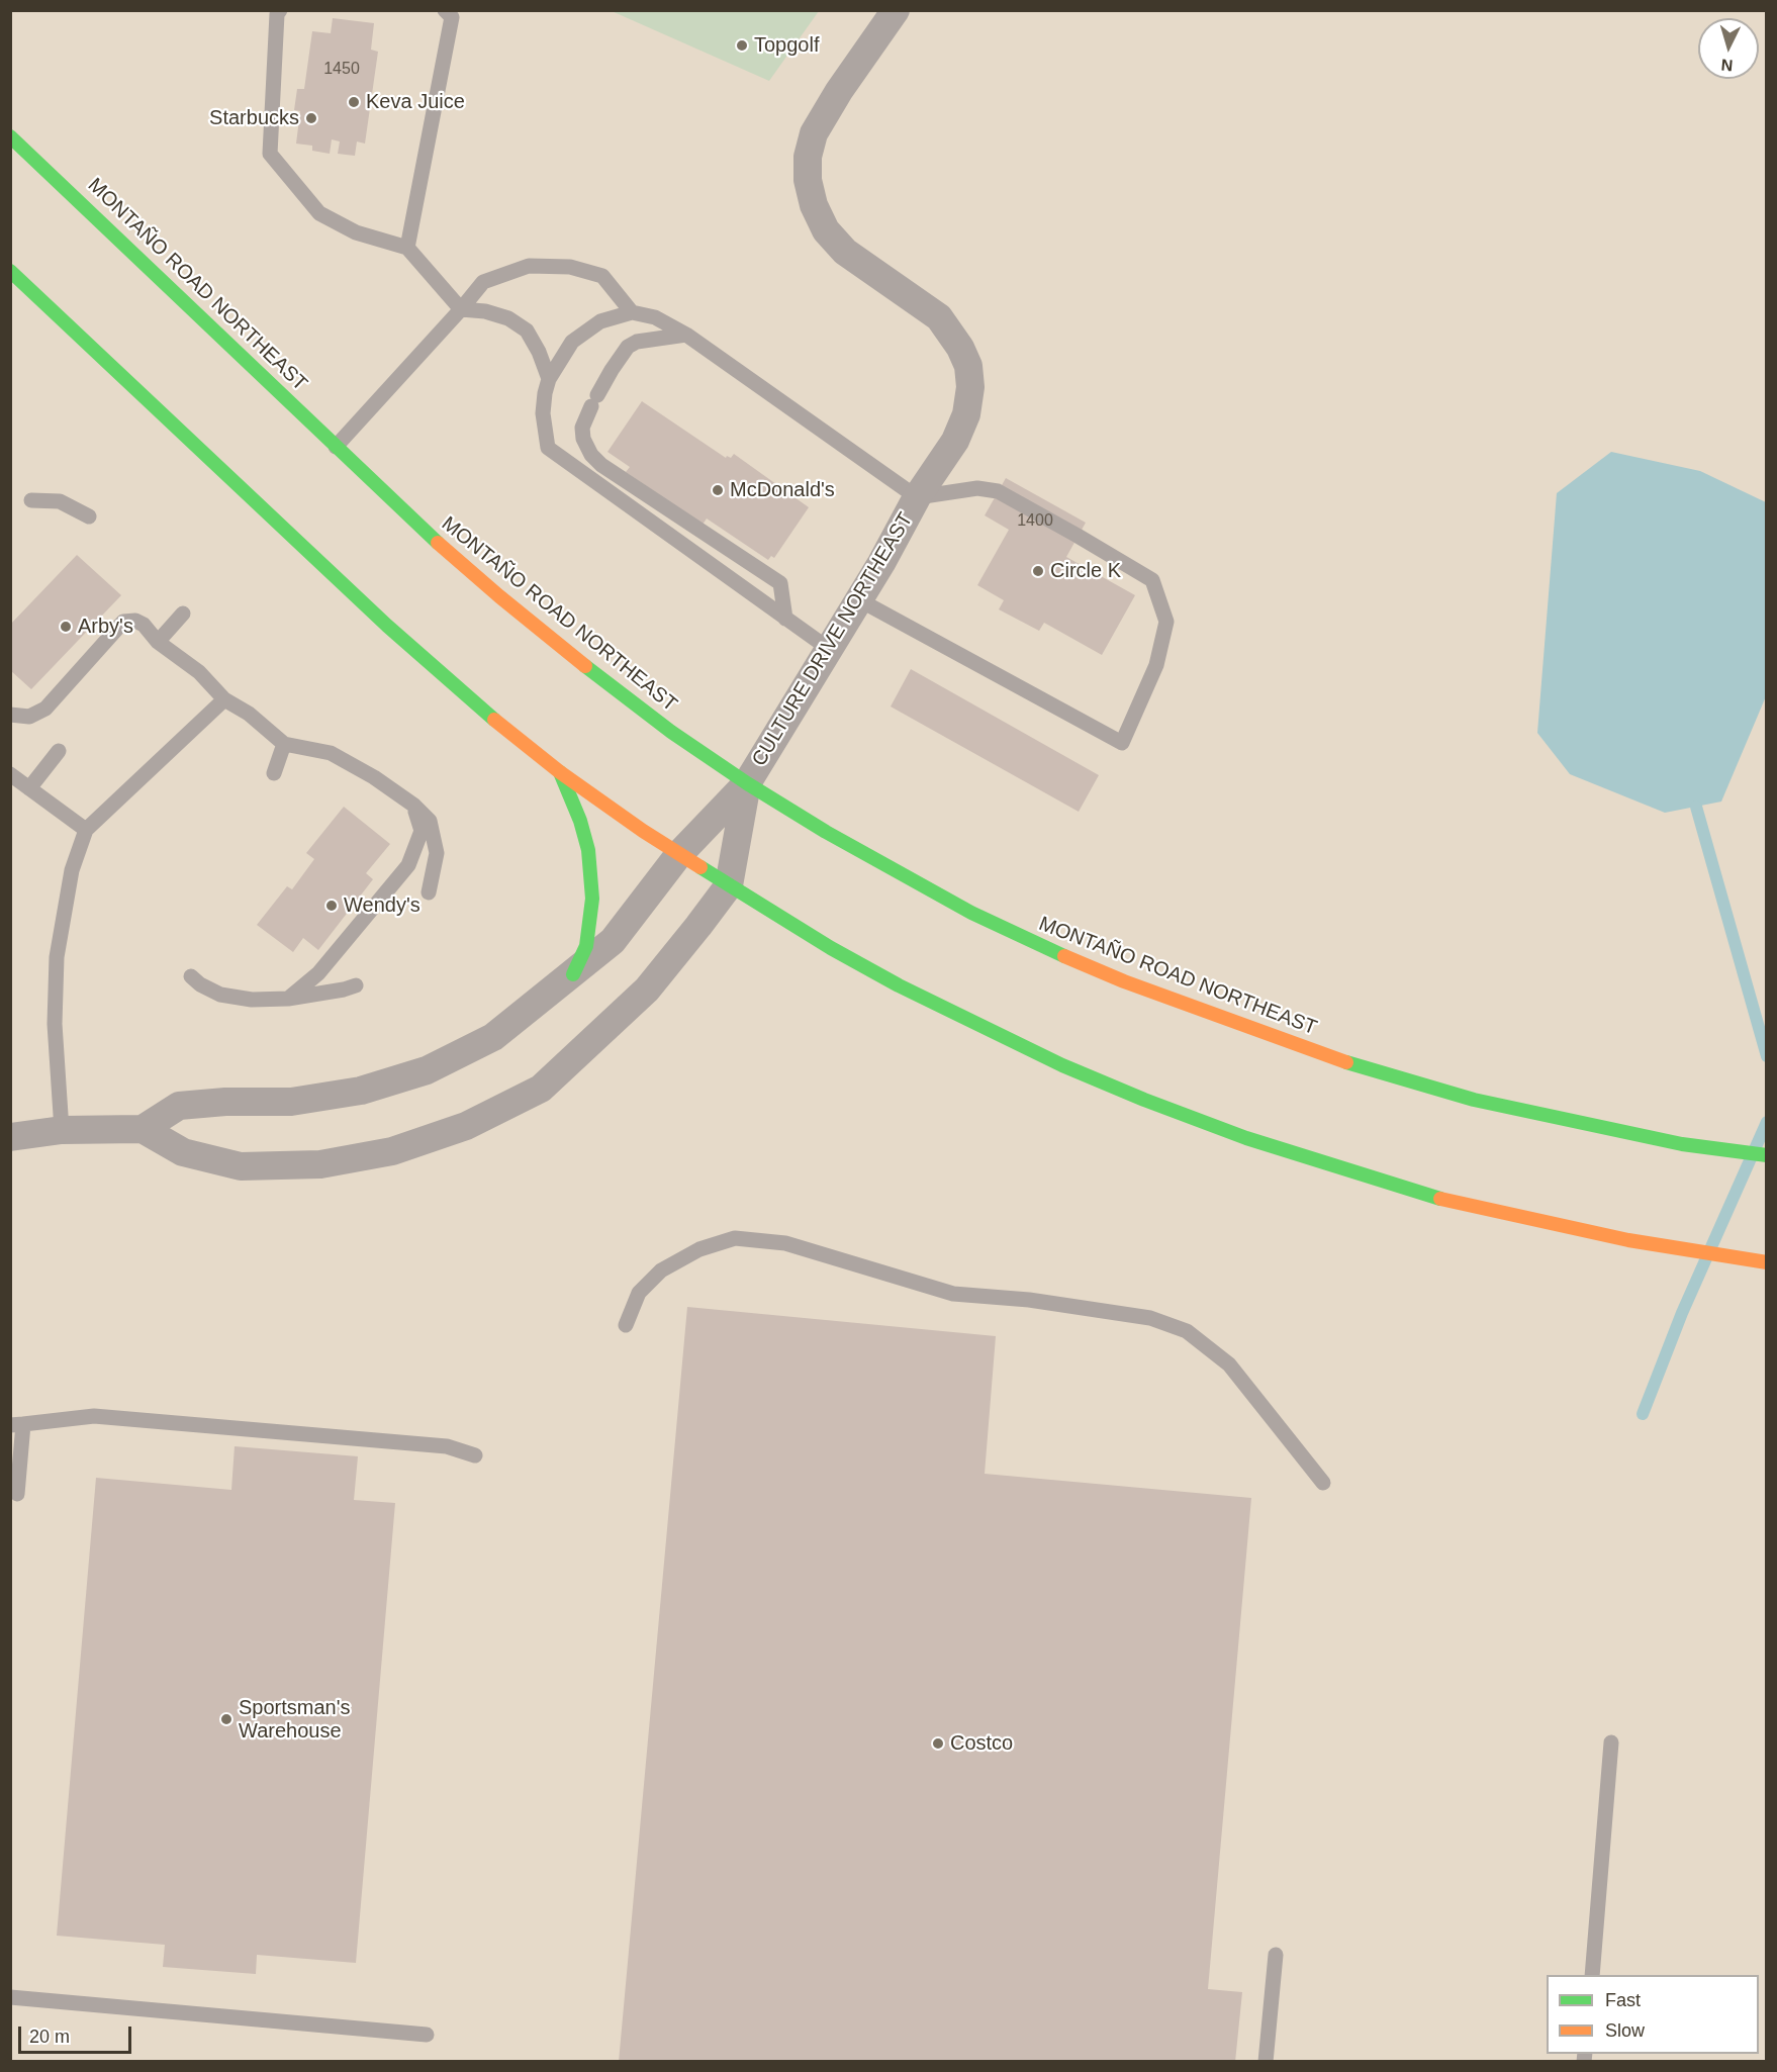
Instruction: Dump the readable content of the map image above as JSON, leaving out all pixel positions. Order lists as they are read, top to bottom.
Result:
{
  "streets": {
    "main road": ["MONTAÑO ROAD NORTHEAST"],
    "street": ["CULTURE DRIVE NORTHEAST"]
  },
  "crossings": [
    ["MONTAÑO ROAD NORTHEAST", "CULTURE DRIVE NORTHEAST"]
  ],
  "places": [
    "Topgolf",
    "Keva Juice",
    "Starbucks",
    "McDonald's",
    "Circle K",
    "Arby's",
    "Wendy's",
    "Sportsman's Warehouse",
    "Costco"
  ],
  "house_numbers": ["1450", "1400"],
  "legend": ["Fast", "Slow"],
  "scale_bar": "20 m",
  "north": "bottom"
}
